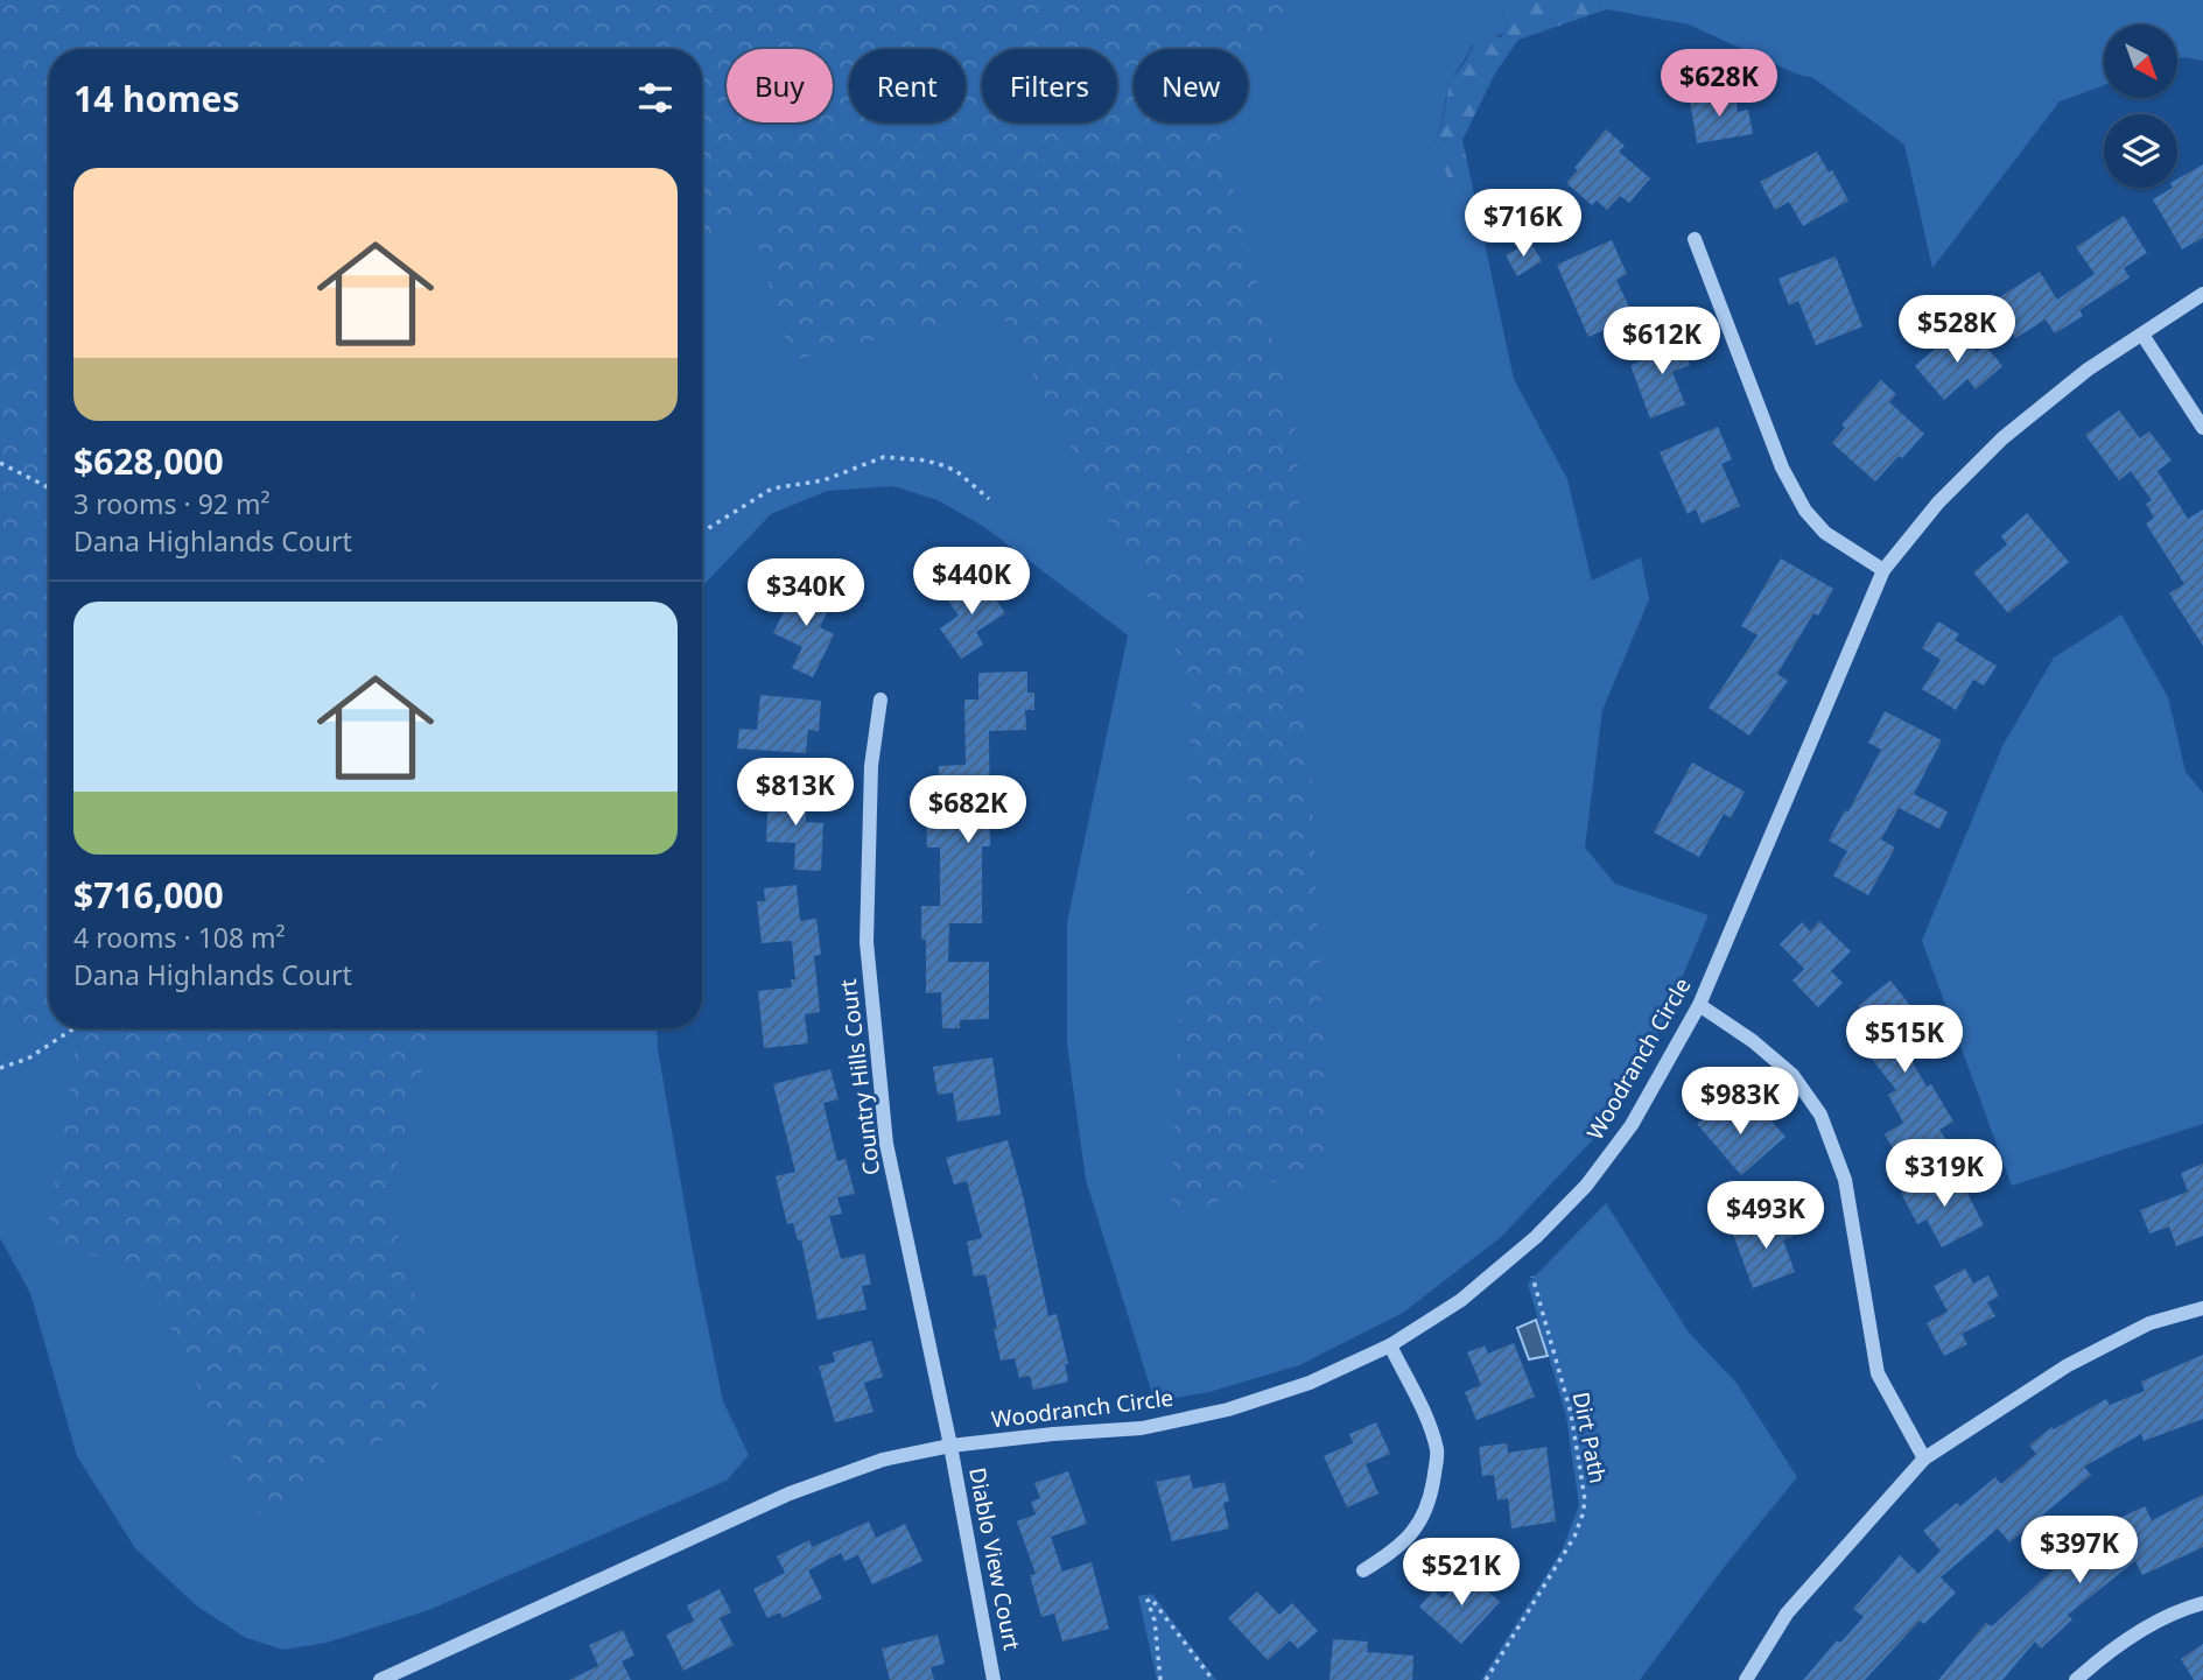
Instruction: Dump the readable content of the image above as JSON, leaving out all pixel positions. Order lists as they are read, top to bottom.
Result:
{
  "streets": {
    "street": ["Woodranch Circle", "Country Hills Court", "Diablo View Court"],
    "path": ["Dirt Path"]
  },
  "crossings": [
    ["Woodranch Circle", "Country Hills Court"],
    ["Woodranch Circle", "Diablo View Court"],
    ["Country Hills Court", "Diablo View Court"]
  ],
  "north": "bottom right",
  "page": {
    "price": [
      "$628K",
      "$716K",
      "$528K",
      "$612K",
      "$440K",
      "$340K",
      "$813K",
      "$682K",
      "$515K",
      "$983K",
      "$319K",
      "$493K",
      "$397K",
      "$521K"
    ],
    "chip": [
      "Buy",
      "Rent",
      "Filters",
      "New"
    ],
    "heading": "14 homes",
    "list": [
      {
        "name": "$628,000",
        "note": "3 rooms · 92 m² · Dana Highlands Court"
      },
      {
        "name": "$716,000",
        "note": "4 rooms · 108 m² · Dana Highlands Court"
      }
    ]
  }
}
